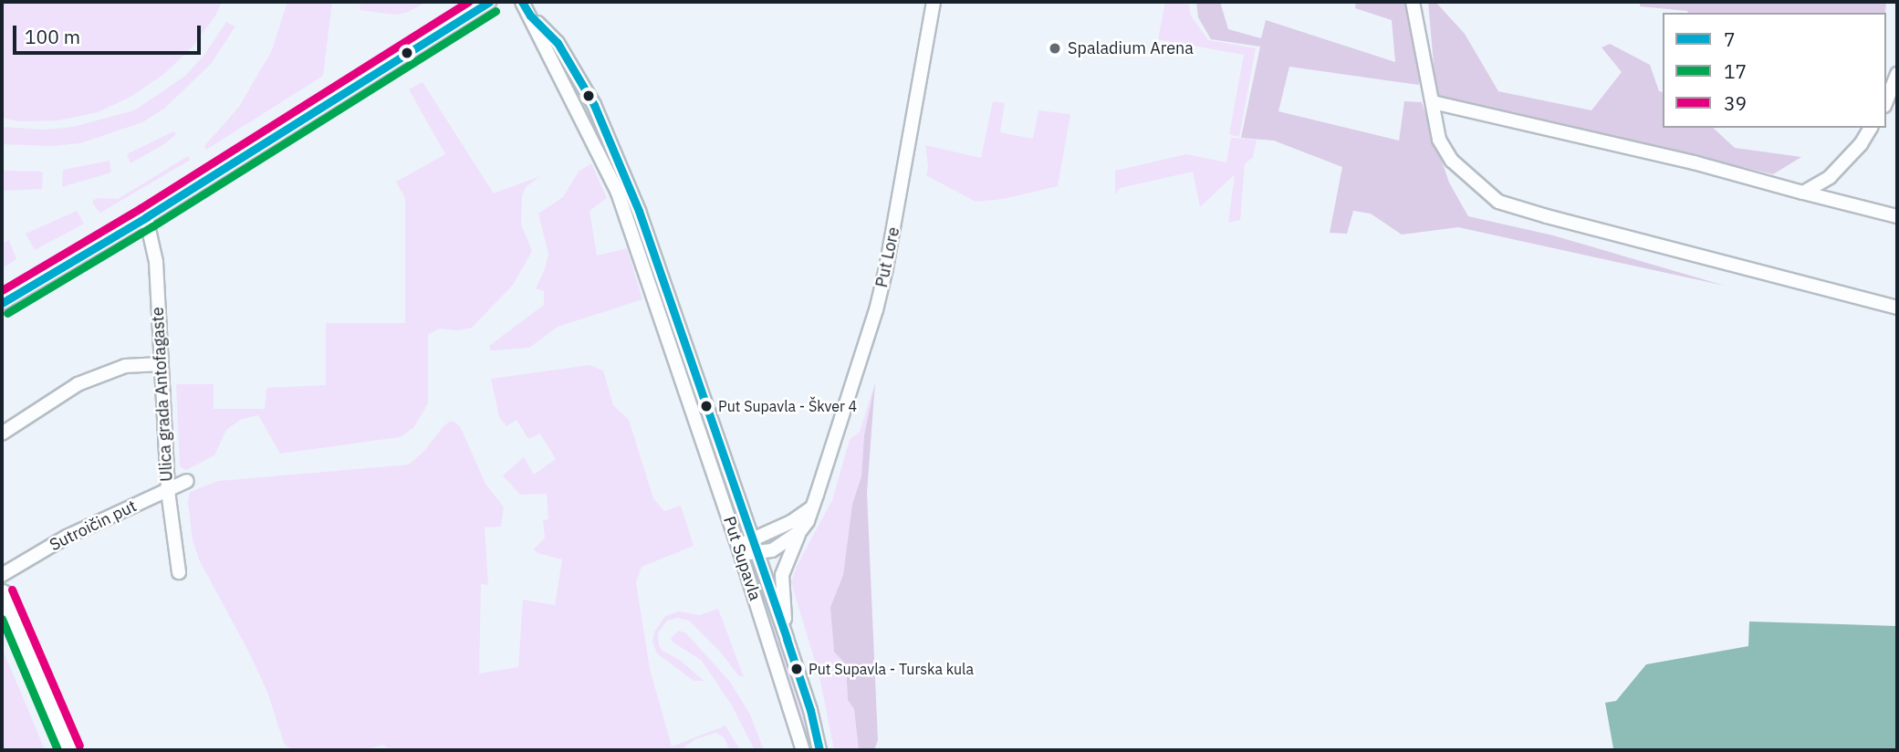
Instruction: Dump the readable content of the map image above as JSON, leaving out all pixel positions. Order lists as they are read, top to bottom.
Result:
{
  "streets": {
    "street": [
      "Put Lore",
      "Ulica grada Antofagaste",
      "Sutroičin put",
      "Put Supavla"
    ]
  },
  "crossings": [
    ["Put Lore", "Put Supavla"],
    ["Ulica grada Antofagaste", "Sutroičin put"]
  ],
  "places": ["Spaladium Arena", "Put Supavla - Škver 4", "Put Supavla - Turska kula"],
  "lines": ["transit line 7", "transit line 39", "transit line 17"],
  "legend": ["7", "17", "39"],
  "scale_bar": "100 m"
}
